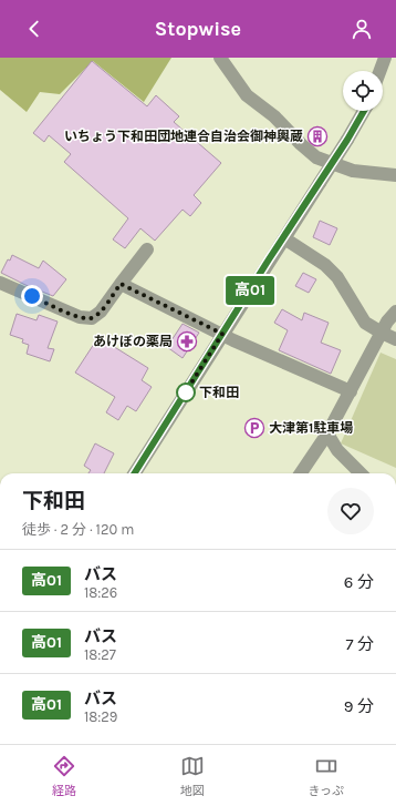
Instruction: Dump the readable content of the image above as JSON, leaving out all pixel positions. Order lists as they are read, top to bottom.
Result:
{
  "places": {
    "building": ["いちょう下和田団地連合自治会御神輿蔵"],
    "pharmacy": ["あけぼの薬局"],
    "other": ["下和田"],
    "parking": ["大津第1駐車場"]
  },
  "lines": ["bus line 高01"],
  "page": {
    "header": "Stopwise",
    "on_map": "高01",
    "heading": ["下和田", "徒歩 · 2 分 · 120 m"],
    "list": [
      {
        "mark": "高01",
        "name": "バス",
        "note": "18:26",
        "value": "6 分"
      },
      {
        "mark": "高01",
        "name": "バス",
        "note": "18:27",
        "value": "7 分"
      },
      {
        "mark": "高01",
        "name": "バス",
        "note": "18:29",
        "value": "9 分"
      }
    ],
    "tabs": ["経路", "地図", "きっぷ"]
  }
}
